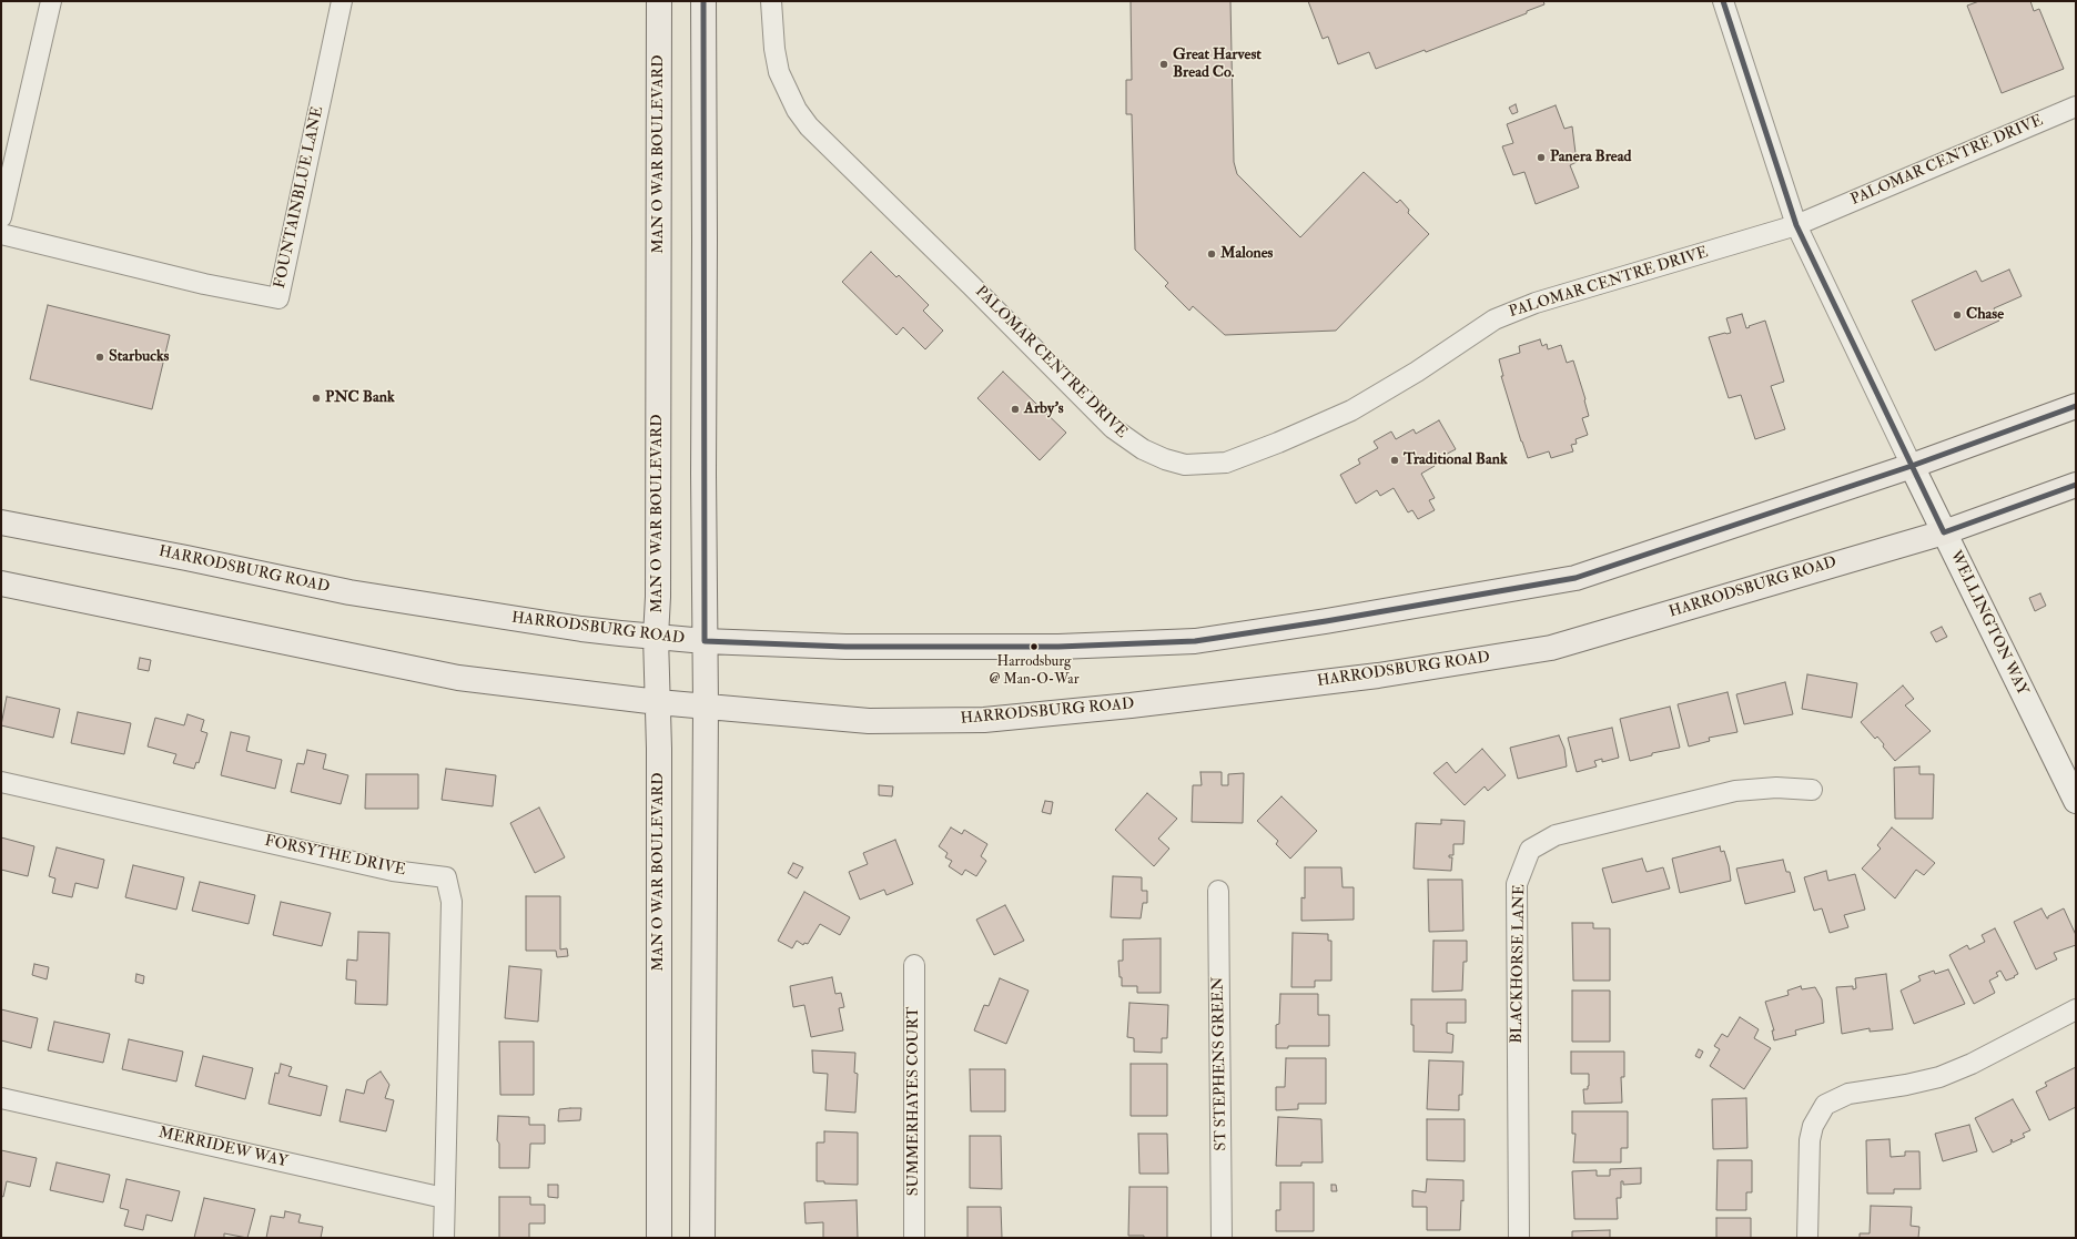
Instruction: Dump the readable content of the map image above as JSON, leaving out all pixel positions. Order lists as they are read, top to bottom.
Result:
{
  "streets": {
    "main road": ["MAN O WAR BOULEVARD", "HARRODSBURG ROAD"],
    "street": [
      "PALOMAR CENTRE DRIVE",
      "FOUNTAINBLUE LANE",
      "WELLINGTON WAY",
      "FORSYTHE DRIVE",
      "BLACKHORSE LANE",
      "ST STEPHENS GREEN",
      "SUMMERHAYES COURT",
      "MERRIDEW WAY"
    ]
  },
  "crossings": [
    ["MAN O WAR BOULEVARD", "HARRODSBURG ROAD"],
    ["PALOMAR CENTRE DRIVE", "WELLINGTON WAY"],
    ["HARRODSBURG ROAD", "WELLINGTON WAY"],
    ["FORSYTHE DRIVE", "MERRIDEW WAY"]
  ],
  "places": [
    "Great Harvest Bread Co.",
    "Panera Bread",
    "Malones",
    "Chase",
    "Starbucks",
    "PNC Bank",
    "Arby's",
    "Traditional Bank",
    "Harrodsburg @ Man-O-War"
  ]
}
